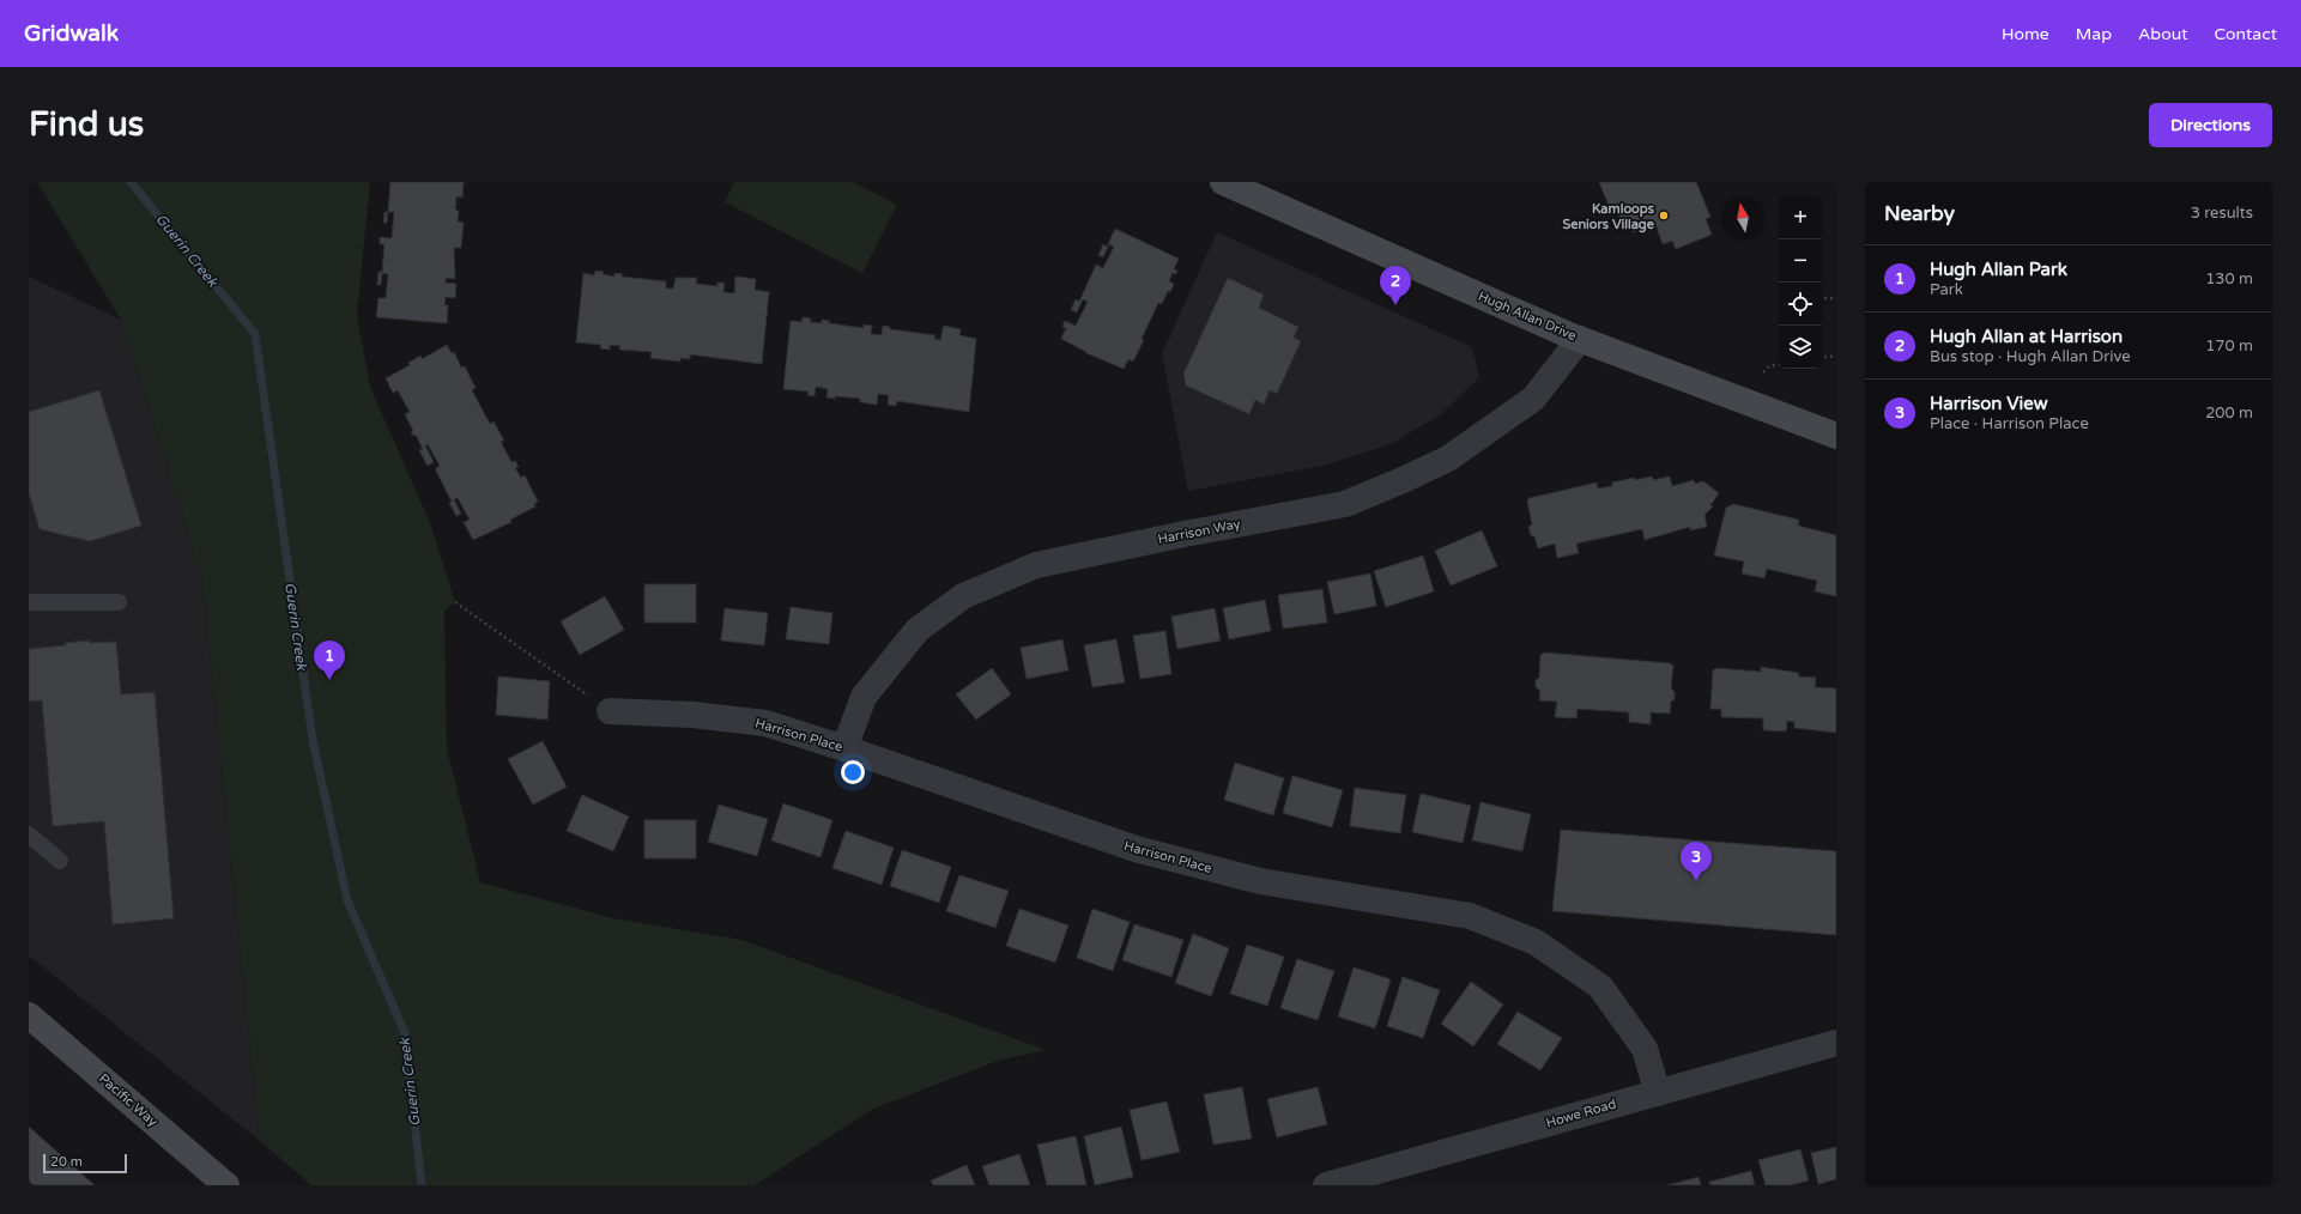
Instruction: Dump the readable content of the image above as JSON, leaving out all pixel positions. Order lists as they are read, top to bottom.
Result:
{
  "streets": {
    "main road": ["Hugh Allan Drive", "Pacific Way"],
    "street": ["Harrison Way", "Harrison Place", "Howe Road"]
  },
  "crossings": [
    ["Hugh Allan Drive", "Harrison Way"],
    ["Harrison Way", "Harrison Place"],
    ["Harrison Place", "Howe Road"]
  ],
  "water": ["Guerin Creek"],
  "places": ["Kamloops Seniors Village"],
  "scale_bar": "20 m",
  "north": "top",
  "page": {
    "header": "Gridwalk",
    "nav": [
      "Home",
      "Map",
      "About",
      "Contact"
    ],
    "buttons": "Directions",
    "title": "Find us",
    "heading": ["Nearby", "3 results"],
    "map_buttons": ["+", "−"],
    "list": [
      {
        "mark": "1",
        "name": "Hugh Allan Park",
        "note": "Park",
        "value": "130 m"
      },
      {
        "mark": "2",
        "name": "Hugh Allan at Harrison",
        "note": "Bus stop · Hugh Allan Drive",
        "value": "170 m"
      },
      {
        "mark": "3",
        "name": "Harrison View",
        "note": "Place · Harrison Place",
        "value": "200 m"
      }
    ],
    "pins": ["2", "1", "3"],
    "scale": "20 m"
  }
}
